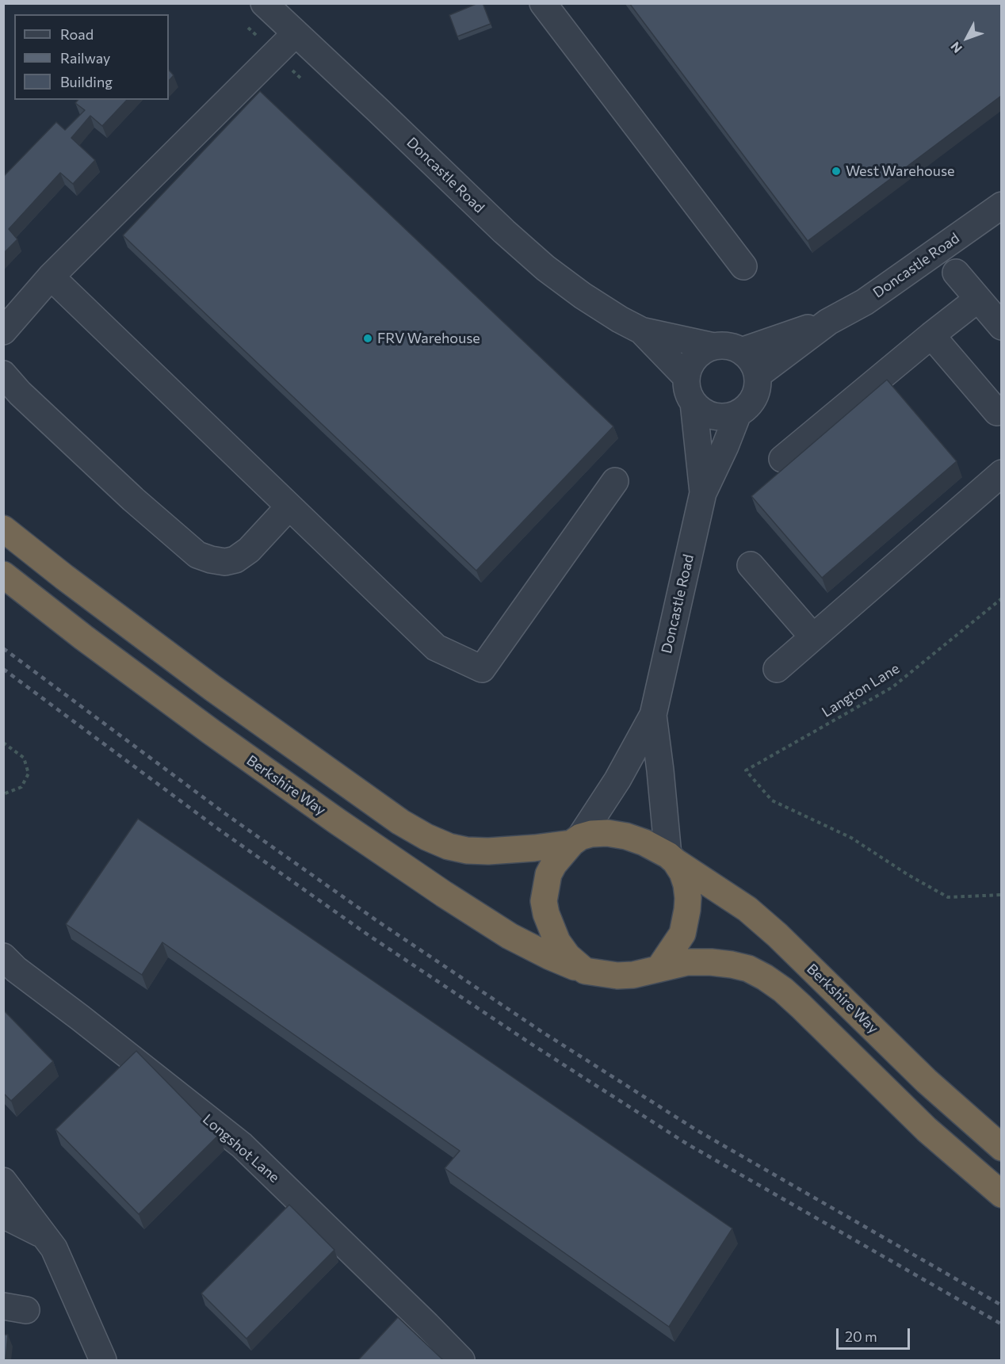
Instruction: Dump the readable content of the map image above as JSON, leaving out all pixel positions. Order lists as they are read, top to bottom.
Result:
{
  "streets": {
    "highway": ["Berkshire Way"],
    "street": ["Doncastle Road", "Longshot Lane"],
    "path": ["Langton Lane"]
  },
  "crossings": [
    ["Doncastle Road", "Berkshire Way"]
  ],
  "places": ["West Warehouse", "FRV Warehouse"],
  "legend": ["Road", "Railway", "Building"],
  "scale_bar": "20 m",
  "north": "bottom left"
}
